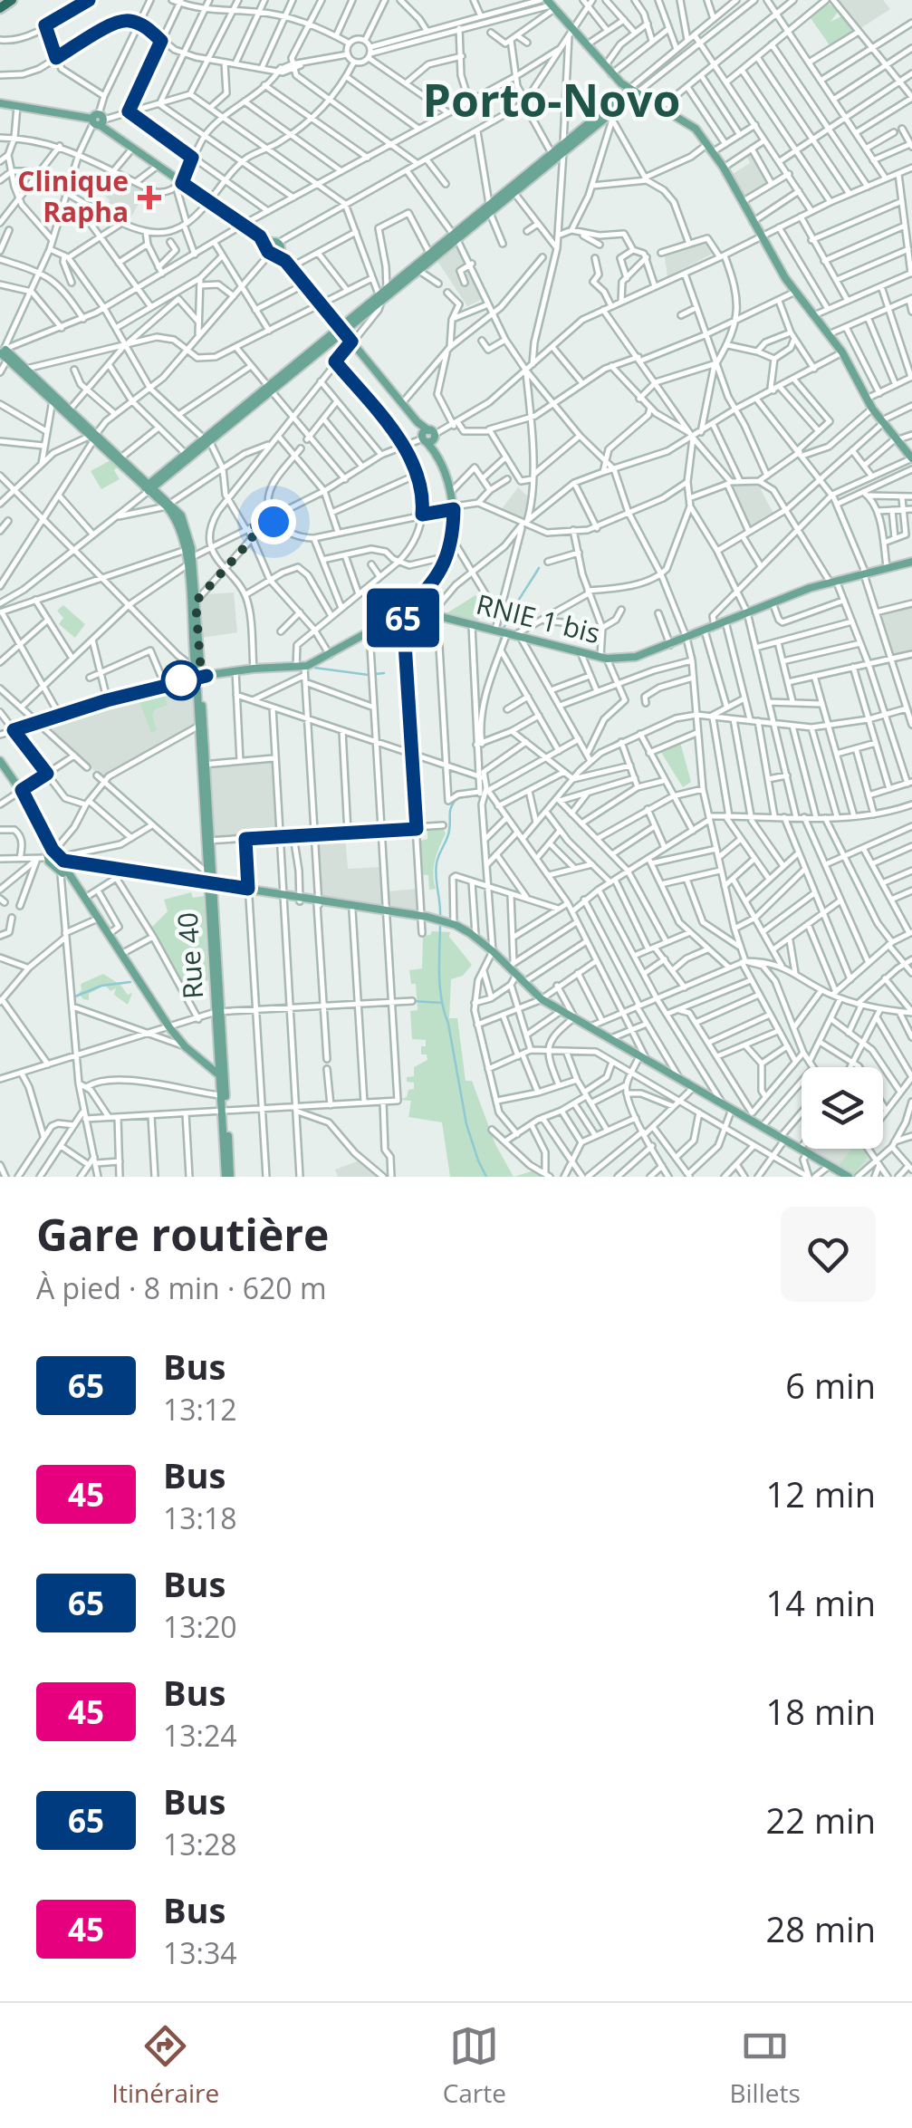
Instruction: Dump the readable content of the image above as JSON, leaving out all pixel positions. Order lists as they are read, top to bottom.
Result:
{
  "streets": {
    "main road": ["RNIE 1 bis", "Rue 40"]
  },
  "crossings": [
    ["RNIE 1 bis", "Rue 40"]
  ],
  "districts": ["Porto-Novo"],
  "places": {
    "health": ["Clinique Rapha"]
  },
  "lines": ["bus line 65"],
  "page": {
    "on_map": "65",
    "heading": ["Gare routière", "À pied · 8 min · 620 m"],
    "list": [
      {
        "mark": "65",
        "name": "Bus",
        "note": "13:12",
        "value": "6 min"
      },
      {
        "mark": "45",
        "name": "Bus",
        "note": "13:18",
        "value": "12 min"
      },
      {
        "mark": "65",
        "name": "Bus",
        "note": "13:20",
        "value": "14 min"
      },
      {
        "mark": "45",
        "name": "Bus",
        "note": "13:24",
        "value": "18 min"
      },
      {
        "mark": "65",
        "name": "Bus",
        "note": "13:28",
        "value": "22 min"
      },
      {
        "mark": "45",
        "name": "Bus",
        "note": "13:34",
        "value": "28 min"
      }
    ],
    "tabs": ["Itinéraire", "Carte", "Billets"]
  }
}
